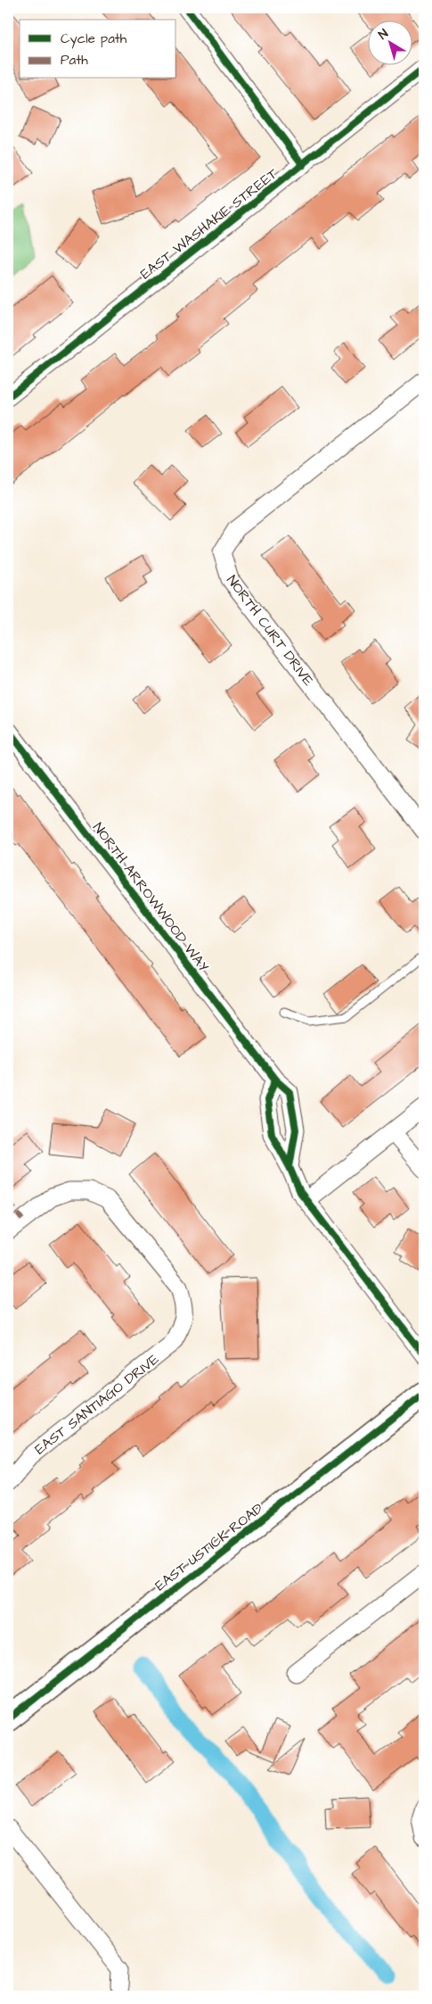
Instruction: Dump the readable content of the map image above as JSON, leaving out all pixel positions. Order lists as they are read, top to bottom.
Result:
{
  "streets": {
    "main road": ["EAST USTICK ROAD"],
    "street": [
      "EAST WASHAKIE STREET",
      "NORTH CURT DRIVE",
      "NORTH ARROWWOOD WAY",
      "EAST SANTIAGO DRIVE"
    ]
  },
  "legend": ["Cycle path", "Path"],
  "north": "top left"
}
